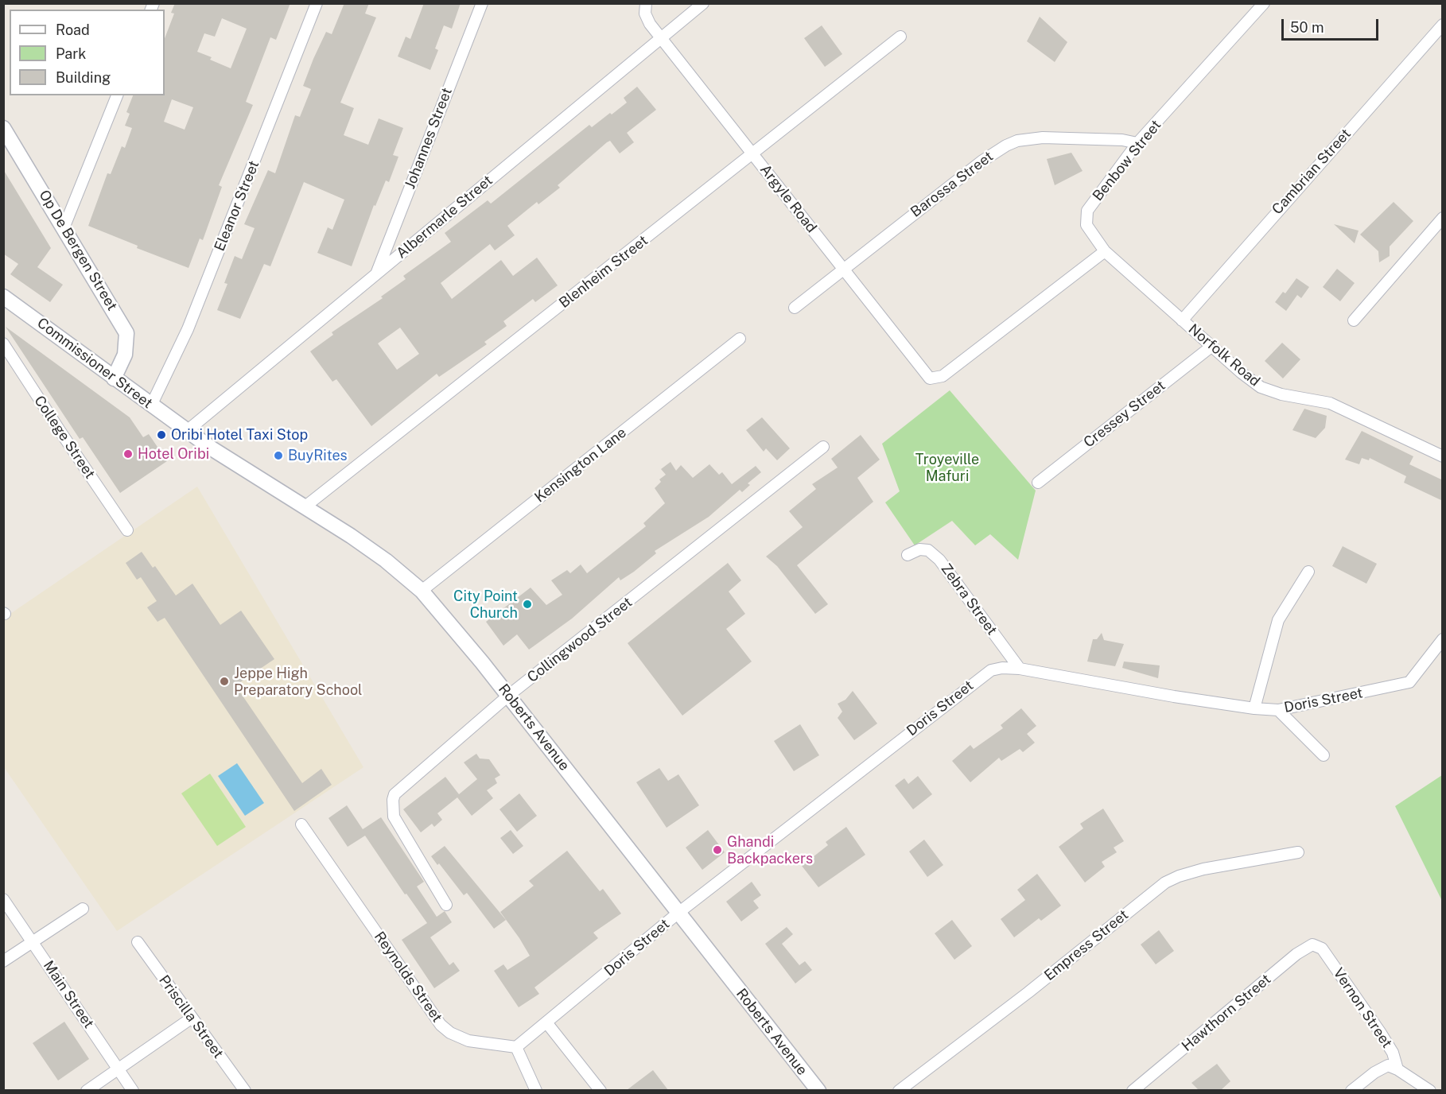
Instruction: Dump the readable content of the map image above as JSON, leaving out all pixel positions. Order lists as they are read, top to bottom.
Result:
{
  "streets": {
    "main road": ["Op De Bergen Street", "Commissioner Street", "Roberts Avenue"],
    "street": [
      "Johannes Street",
      "Benbow Street",
      "Cambrian Street",
      "Barossa Street",
      "Argyle Road",
      "Eleanor Street",
      "Albermarle Street",
      "Blenheim Street",
      "Norfolk Road",
      "Cressey Street",
      "College Street",
      "Kensington Lane",
      "Zebra Street",
      "Collingwood Street",
      "Doris Street",
      "Empress Street",
      "Reynolds Street",
      "Main Street",
      "Vernon Street",
      "Hawthorn Street",
      "Priscilla Street"
    ]
  },
  "crossings": [
    ["Johannes Street", "Albermarle Street"],
    ["Benbow Street", "Barossa Street"],
    ["Benbow Street", "Argyle Road"],
    ["Benbow Street", "Norfolk Road"],
    ["Cambrian Street", "Norfolk Road"],
    ["Barossa Street", "Argyle Road"],
    ["Argyle Road", "Albermarle Street"],
    ["Argyle Road", "Blenheim Street"],
    ["Argyle Road", "Norfolk Road"],
    ["Eleanor Street", "Commissioner Street"],
    ["Albermarle Street", "Commissioner Street"],
    ["Albermarle Street", "Roberts Avenue"],
    ["Op De Bergen Street", "Commissioner Street"],
    ["Blenheim Street", "Roberts Avenue"],
    ["Norfolk Road", "Cressey Street"],
    ["Commissioner Street", "Roberts Avenue"],
    ["Kensington Lane", "Roberts Avenue"],
    ["Zebra Street", "Doris Street"],
    ["Collingwood Street", "Roberts Avenue"],
    ["Doris Street", "Roberts Avenue"],
    ["Doris Street", "Reynolds Street"],
    ["Vernon Street", "Hawthorn Street"]
  ],
  "parks": ["Troyeville Mafuri"],
  "places": [
    "Oribi Hotel Taxi Stop",
    "Hotel Oribi",
    "BuyRites",
    "City Point Church",
    "Jeppe High Preparatory School",
    "Ghandi Backpackers"
  ],
  "legend": ["Road", "Park", "Building"],
  "scale_bar": "50 m"
}
